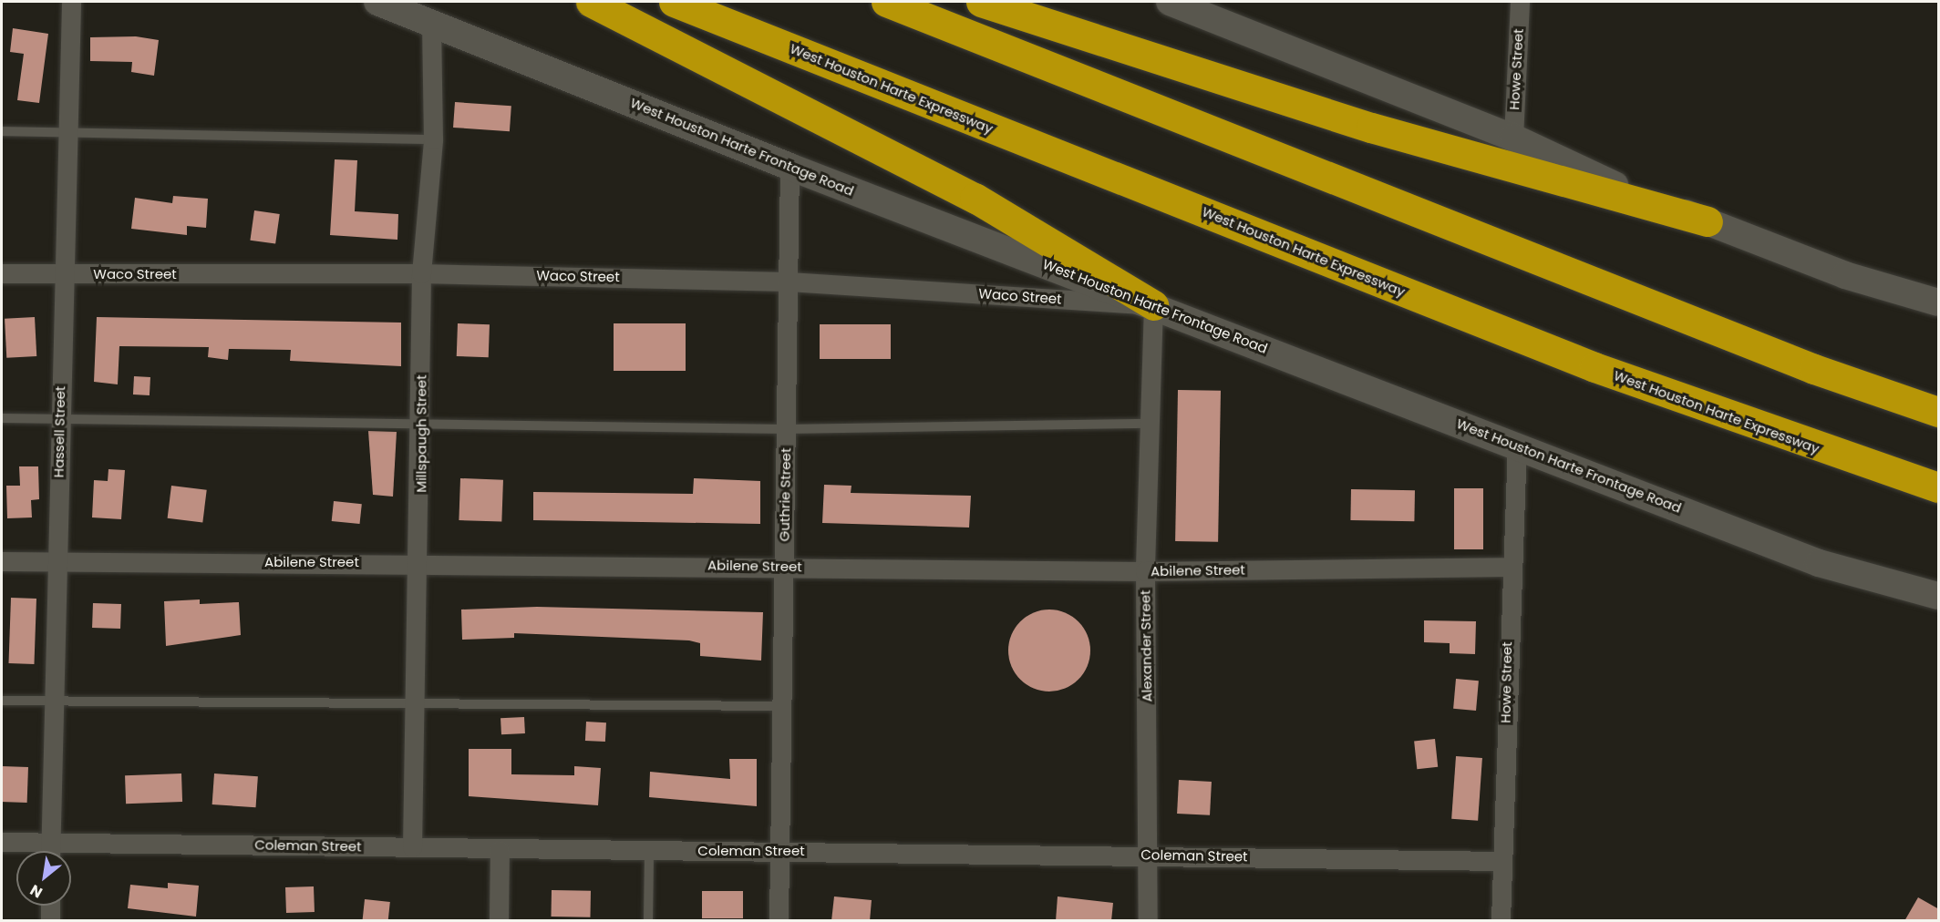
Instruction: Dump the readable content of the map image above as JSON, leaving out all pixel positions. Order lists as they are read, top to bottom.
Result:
{
  "streets": {
    "highway": ["West Houston Harte Expressway"],
    "main road": ["West Houston Harte Frontage Road"],
    "street": [
      "Howe Street",
      "Waco Street",
      "Hassell Street",
      "Millspaugh Street",
      "Guthrie Street",
      "Abilene Street",
      "Alexander Street",
      "Coleman Street"
    ]
  },
  "crossings": [
    ["Howe Street", "West Houston Harte Frontage Road"],
    ["Howe Street", "Abilene Street"],
    ["Howe Street", "Coleman Street"],
    ["West Houston Harte Frontage Road", "Waco Street"],
    ["West Houston Harte Frontage Road", "Millspaugh Street"],
    ["West Houston Harte Frontage Road", "Guthrie Street"],
    ["West Houston Harte Frontage Road", "Alexander Street"],
    ["Waco Street", "Hassell Street"],
    ["Waco Street", "Millspaugh Street"],
    ["Waco Street", "Guthrie Street"],
    ["Waco Street", "Alexander Street"],
    ["Hassell Street", "Abilene Street"],
    ["Hassell Street", "Coleman Street"],
    ["Millspaugh Street", "Abilene Street"],
    ["Millspaugh Street", "Coleman Street"],
    ["Guthrie Street", "Abilene Street"],
    ["Guthrie Street", "Coleman Street"],
    ["Abilene Street", "Alexander Street"],
    ["Alexander Street", "Coleman Street"]
  ],
  "north": "bottom left"
}
